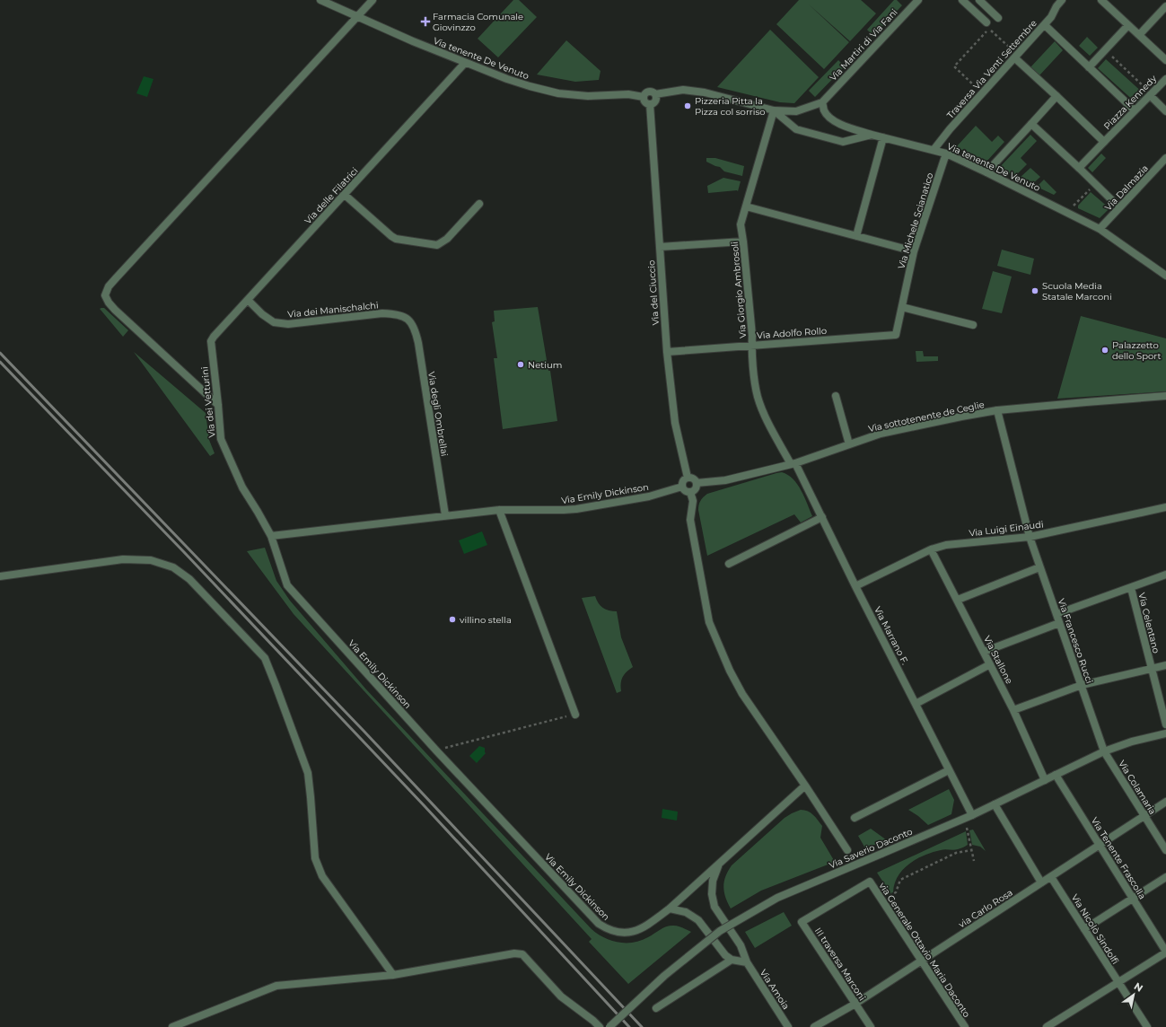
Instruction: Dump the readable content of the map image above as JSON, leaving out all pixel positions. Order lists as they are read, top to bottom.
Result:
{
  "streets": {
    "street": [
      "Via Martiri di Via Fani",
      "Via tenente De Venuto",
      "Traversa Via Venti Settembre",
      "Piazza Kennedy",
      "Via Dalmazia",
      "Via delle Filatrici",
      "Via Michele Scianatico",
      "Via Giorgio Ambrosoli",
      "Via del Ciuccio",
      "Via dei Manischalchi",
      "Via Adolfo Rollo",
      "Via dei Vetturini",
      "Via degli Ombrellai",
      "Via sottotenente de Ceglie",
      "Via Emily Dickinson",
      "Via Luigi Einaudi",
      "Via Celentano",
      "Via Marrano F.",
      "Via Francesco Rucci",
      "Via Stallone",
      "Via Colamaria",
      "Via Saverio Daconto",
      "Via Tenente Frascolla",
      "via Carlo Rosa",
      "Via Nicolò Sindolfi",
      "via Generale Ottavio Maria Daconto",
      "III traversa Marconi",
      "Via Amoia"
    ]
  },
  "crossings": [
    ["Via tenente De Venuto", "Traversa Via Venti Settembre"],
    ["Via tenente De Venuto", "Via Dalmazia"],
    ["Via tenente De Venuto", "Via delle Filatrici"],
    ["Via tenente De Venuto", "Via Michele Scianatico"],
    ["Via tenente De Venuto", "Via Giorgio Ambrosoli"],
    ["Via tenente De Venuto", "Via del Ciuccio"],
    ["Traversa Via Venti Settembre", "Piazza Kennedy"],
    ["Via delle Filatrici", "Via dei Manischalchi"],
    ["Via delle Filatrici", "Via dei Vetturini"],
    ["Via Michele Scianatico", "Via Adolfo Rollo"],
    ["Via Giorgio Ambrosoli", "Via Adolfo Rollo"],
    ["Via Giorgio Ambrosoli", "Via sottotenente de Ceglie"],
    ["Via Giorgio Ambrosoli", "Via Marrano F."],
    ["Via del Ciuccio", "Via Adolfo Rollo"],
    ["Via del Ciuccio", "Via sottotenente de Ceglie"],
    ["Via del Ciuccio", "Via Emily Dickinson"],
    ["Via dei Manischalchi", "Via degli Ombrellai"],
    ["Via dei Vetturini", "Via Emily Dickinson"],
    ["Via degli Ombrellai", "Via Emily Dickinson"],
    ["Via sottotenente de Ceglie", "Via Emily Dickinson"],
    ["Via sottotenente de Ceglie", "Via Marrano F."],
    ["Via sottotenente de Ceglie", "Via Francesco Rucci"],
    ["Via Emily Dickinson", "Via Amoia"],
    ["Via Luigi Einaudi", "Via Marrano F."],
    ["Via Luigi Einaudi", "Via Francesco Rucci"],
    ["Via Luigi Einaudi", "Via Stallone"],
    ["Via Marrano F.", "Via Saverio Daconto"],
    ["Via Francesco Rucci", "Via Colamaria"],
    ["Via Francesco Rucci", "Via Saverio Daconto"],
    ["Via Stallone", "Via Saverio Daconto"],
    ["Via Colamaria", "Via Saverio Daconto"],
    ["Via Colamaria", "via Carlo Rosa"],
    ["Via Saverio Daconto", "Via Tenente Frascolla"],
    ["Via Tenente Frascolla", "via Carlo Rosa"],
    ["via Carlo Rosa", "Via Nicolò Sindolfi"],
    ["via Carlo Rosa", "via Generale Ottavio Maria Daconto"],
    ["via Carlo Rosa", "III traversa Marconi"],
    ["via Generale Ottavio Maria Daconto", "III traversa Marconi"]
  ],
  "places": {
    "health": ["Farmacia Comunale Giovinzzo"],
    "other": [
      "Pizzeria Pitta la Pizza col sorriso",
      "Scuola Media Statale Marconi",
      "Palazzetto dello Sport",
      "Netium",
      "villino stella"
    ]
  },
  "north": "top right"
}
